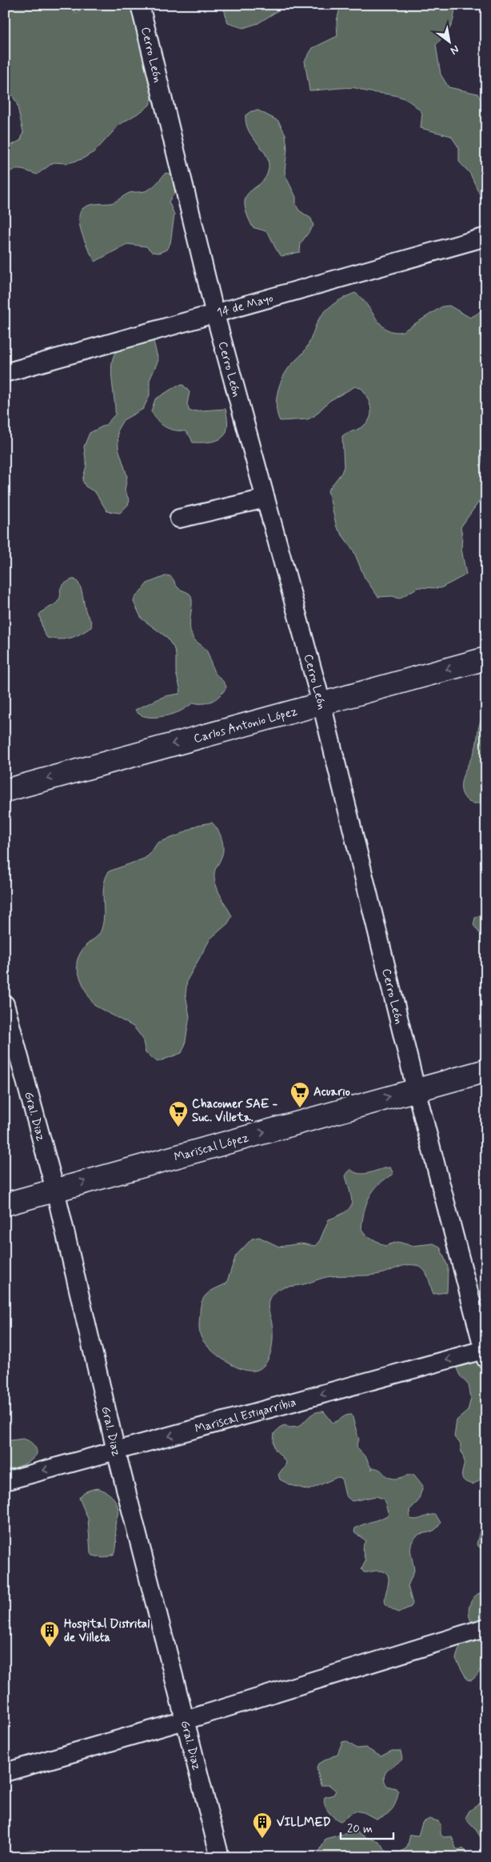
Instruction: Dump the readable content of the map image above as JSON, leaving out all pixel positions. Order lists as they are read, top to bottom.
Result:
{
  "streets": {
    "main road": ["Carlos Antonio López", "Mariscal López"],
    "street": [
      "Cerro León",
      "14 de Mayo",
      "Gral. Diaz",
      "Mariscal Estigarribia"
    ]
  },
  "crossings": [
    ["Cerro León", "14 de Mayo"],
    ["Cerro León", "Carlos Antonio López"],
    ["Cerro León", "Mariscal López"],
    ["Cerro León", "Mariscal Estigarribia"],
    ["Gral. Diaz", "Mariscal López"],
    ["Gral. Diaz", "Mariscal Estigarribia"]
  ],
  "one_way": ["Carlos Antonio López", "Mariscal López", "Mariscal Estigarribia"],
  "places": {
    "supermarket": ["Acuario", "Chacomer SAE - Suc. Villeta."],
    "building": ["Hospital Distrital de Villeta", "VILLMED"]
  },
  "scale_bar": "20 m",
  "north": "bottom right"
}
